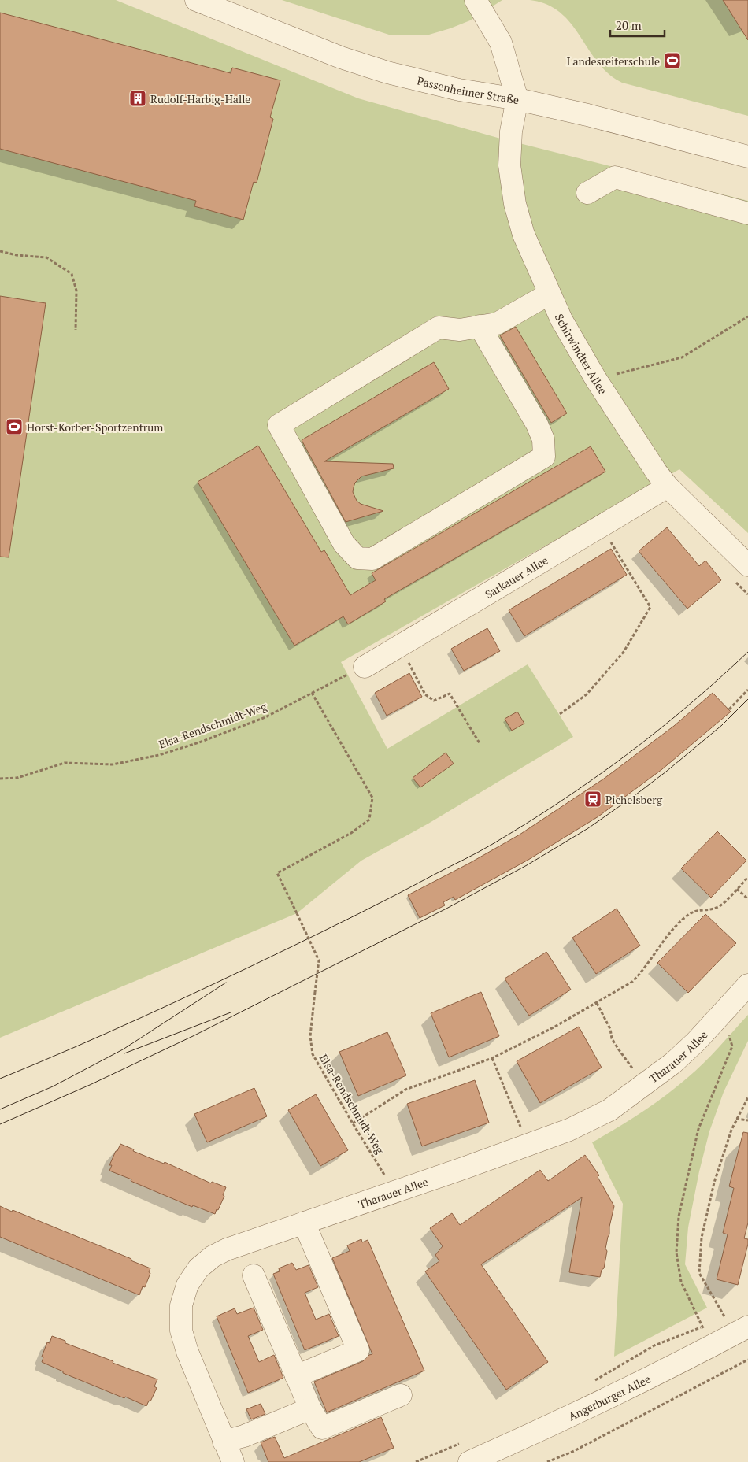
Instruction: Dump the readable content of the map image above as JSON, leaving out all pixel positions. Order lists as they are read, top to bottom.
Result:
{
  "streets": {
    "street": [
      "Passenheimer Straße",
      "Schirwindter Allee",
      "Sarkauer Allee",
      "Tharauer Allee",
      "Angerburger Allee"
    ],
    "path": ["Elsa-Rendschmidt-Weg"]
  },
  "crossings": [
    ["Passenheimer Straße", "Schirwindter Allee"],
    ["Schirwindter Allee", "Sarkauer Allee"],
    ["Sarkauer Allee", "Elsa-Rendschmidt-Weg"]
  ],
  "places": {
    "sports": ["Landesreiterschule", "Horst-Korber-Sportzentrum"],
    "building": ["Rudolf-Harbig-Halle"],
    "station": ["Pichelsberg"]
  },
  "scale_bar": "20 m"
}
